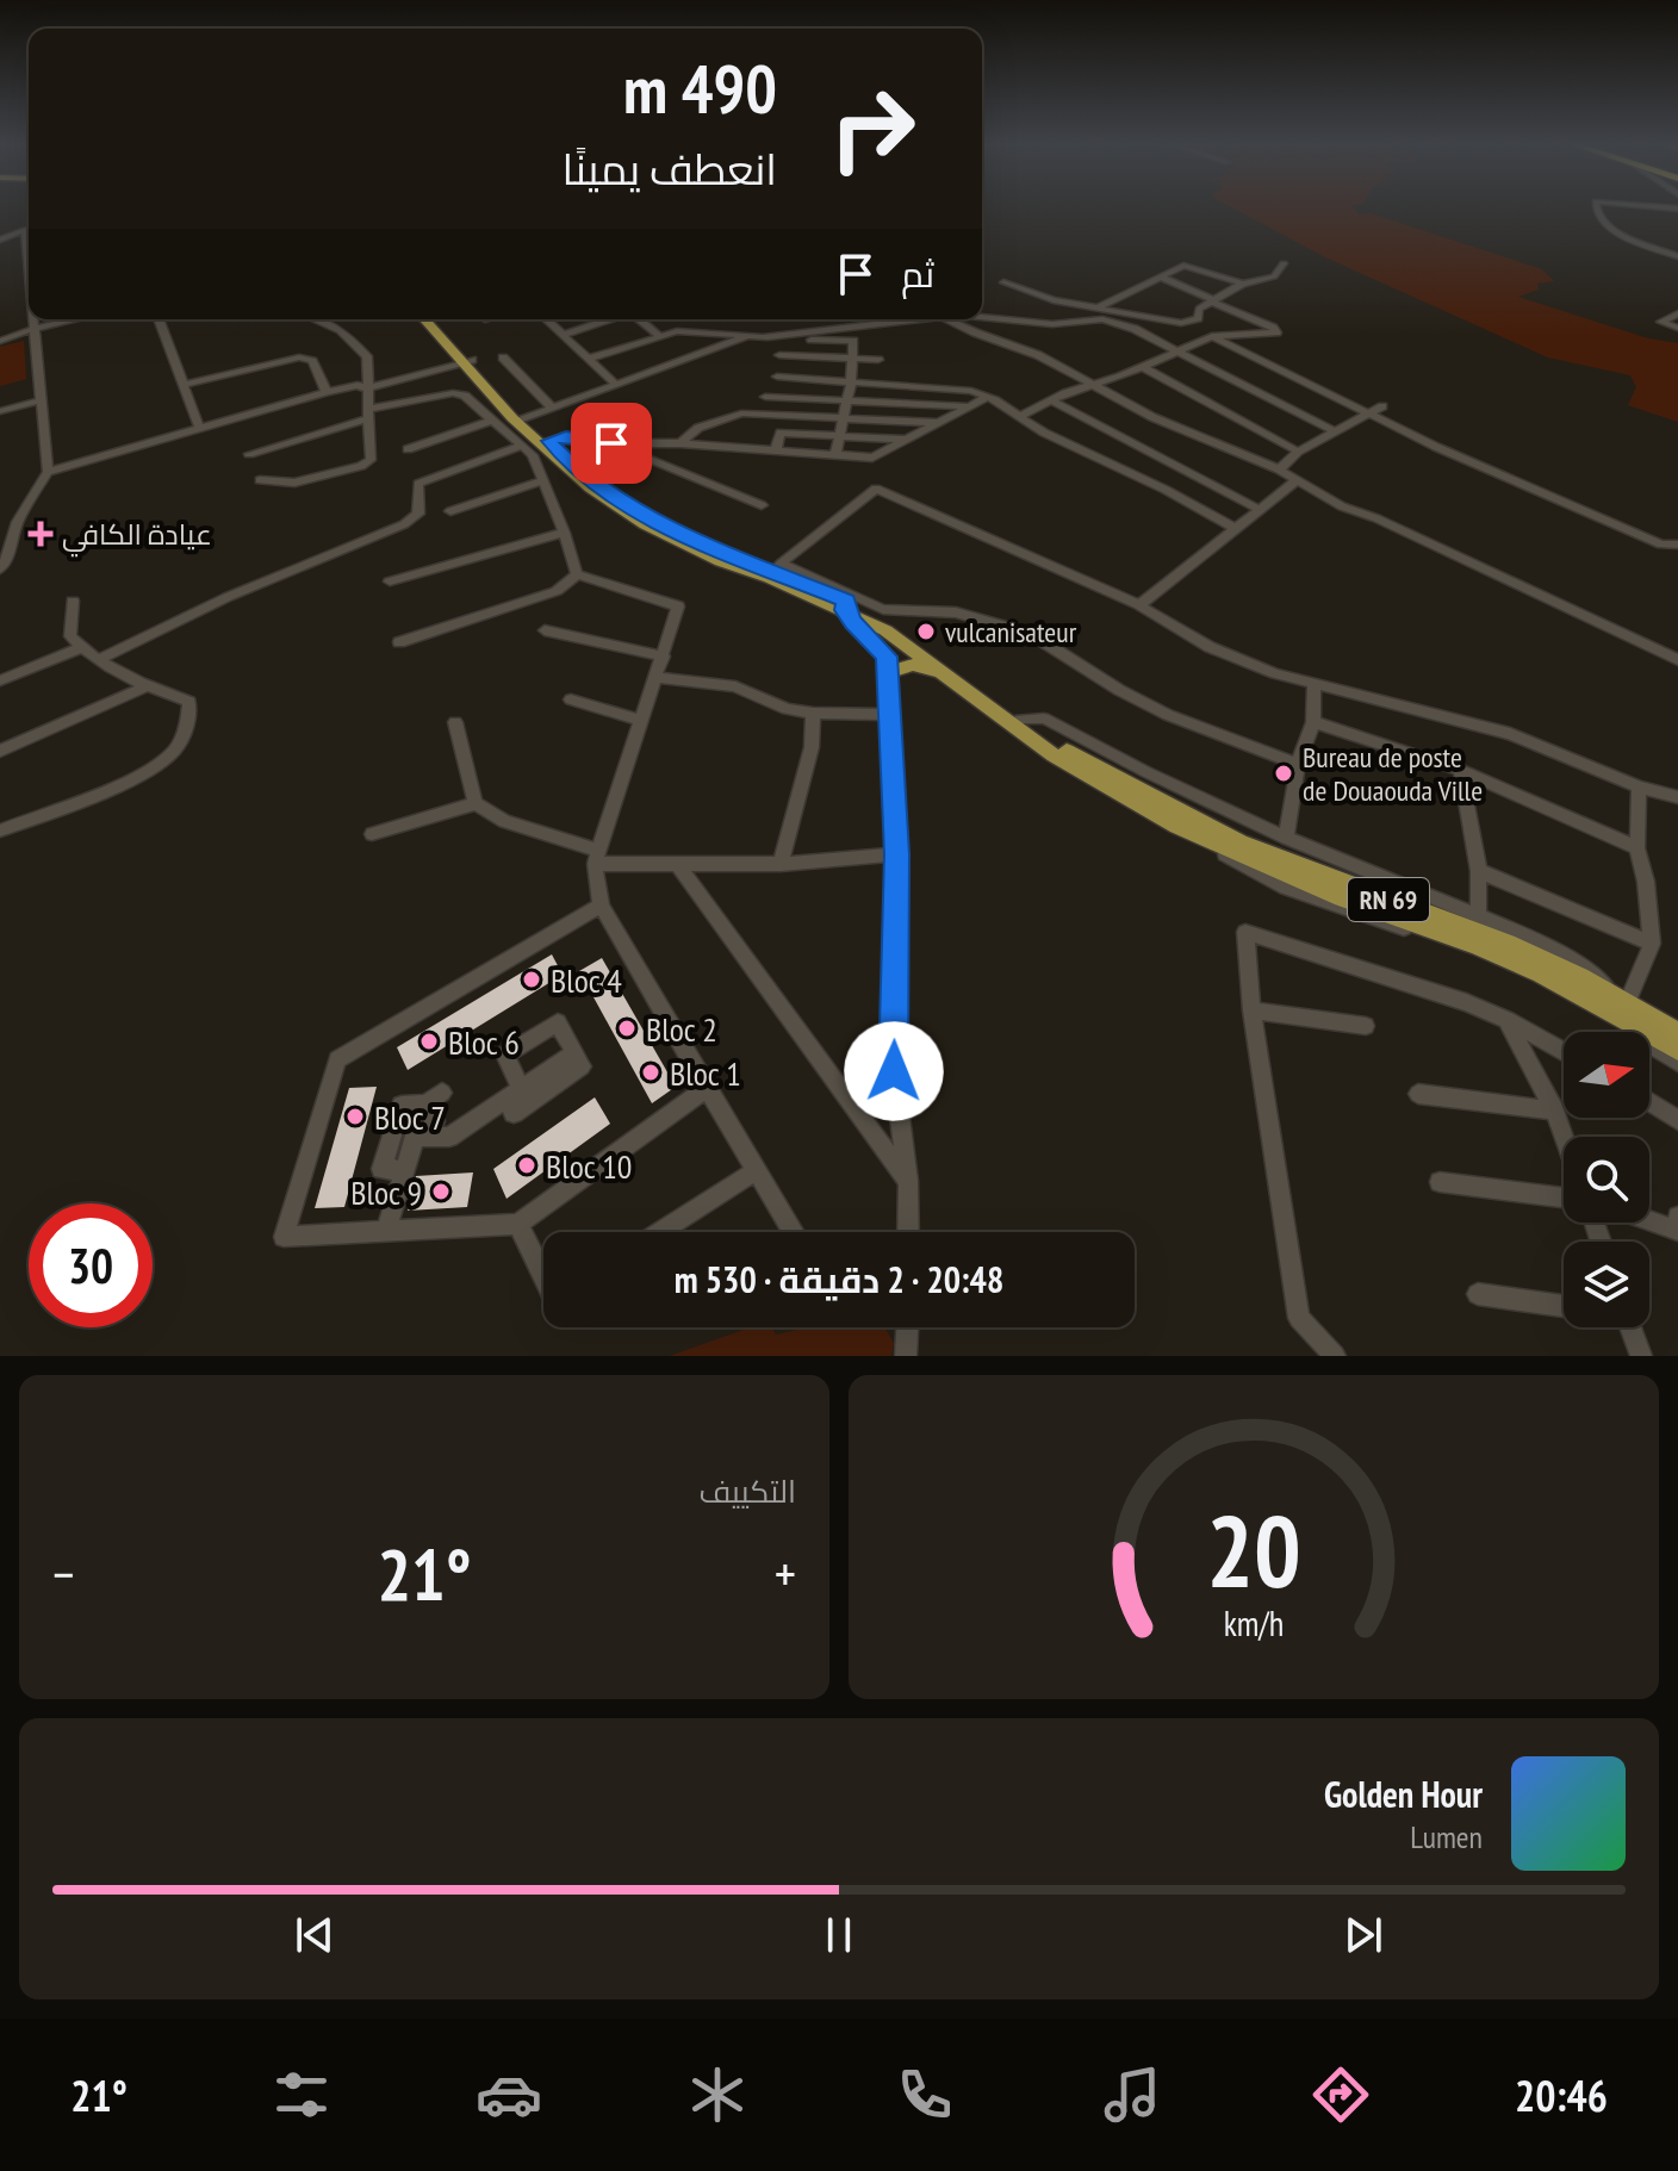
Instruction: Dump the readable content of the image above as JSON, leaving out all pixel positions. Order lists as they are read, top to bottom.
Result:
{
  "streets": {
    "main road": ["RN 69"]
  },
  "places": {
    "health": ["عيادة الكافي"],
    "other": [
      "vulcanisateur",
      "Bureau de poste de Douaouda Ville",
      "Bloc 4",
      "Bloc 2",
      "Bloc 6",
      "Bloc 1",
      "Bloc 7",
      "Bloc 10",
      "Bloc 9"
    ]
  },
  "north": "right",
  "page": {
    "turn": ["490 m", "انعطف يمينًا"],
    "then": "ثم",
    "limit": "30",
    "trip": "20:48 · 2 دقيقة · 530 m",
    "tile": "التكييف",
    "heat": ["−", "21°", "+"],
    "song": ["Golden Hour", "Lumen"],
    "tabs": ["20:46", "21°"],
    "gauge": ["20", "km/h"]
  }
}
